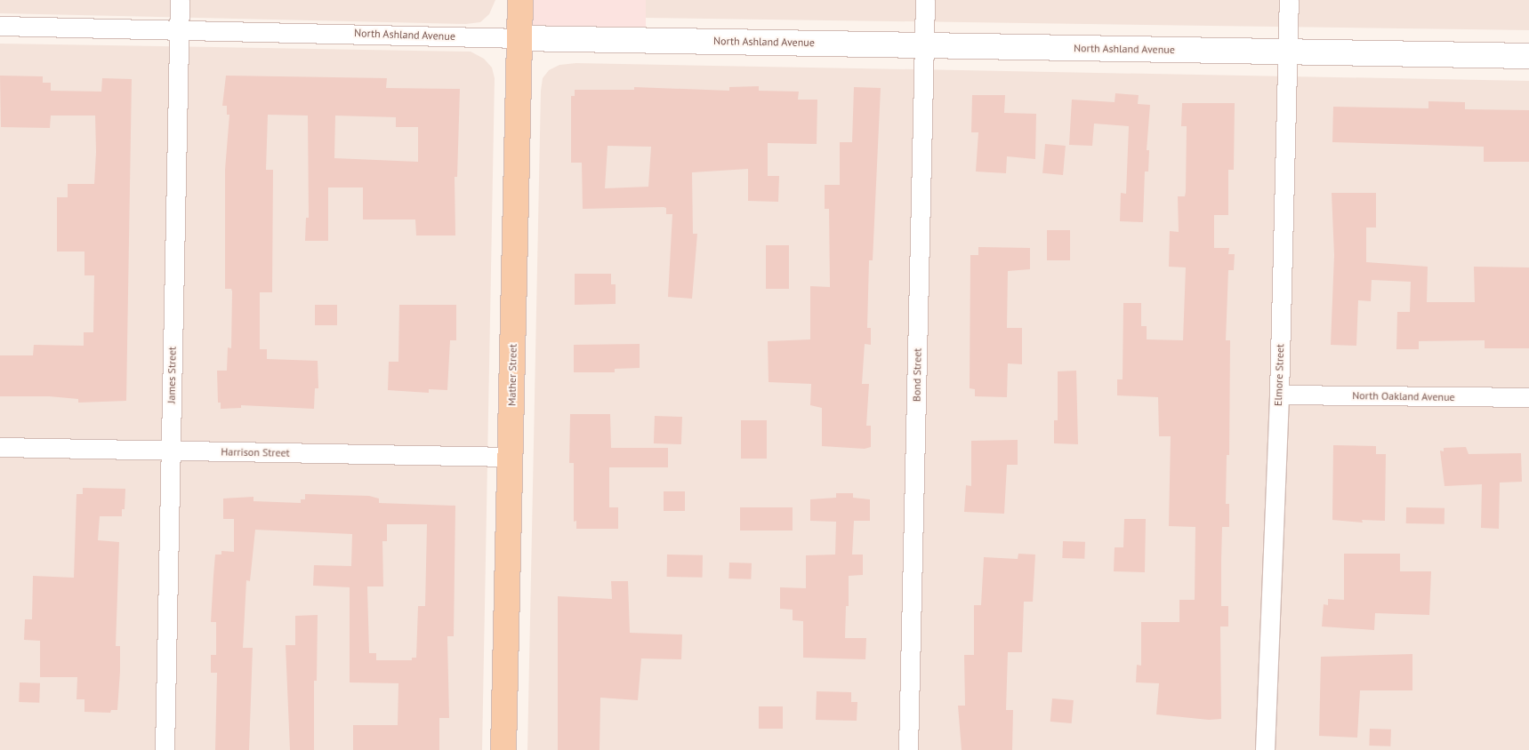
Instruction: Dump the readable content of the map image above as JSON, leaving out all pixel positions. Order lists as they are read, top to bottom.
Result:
{
  "streets": {
    "main road": ["Mather Street"],
    "street": [
      "North Ashland Avenue",
      "James Street",
      "Bond Street",
      "Elmore Street",
      "North Oakland Avenue",
      "Harrison Street"
    ]
  },
  "crossings": [
    ["North Ashland Avenue", "James Street"],
    ["North Ashland Avenue", "Mather Street"],
    ["North Ashland Avenue", "Bond Street"],
    ["North Ashland Avenue", "Elmore Street"],
    ["James Street", "Harrison Street"],
    ["Mather Street", "Harrison Street"],
    ["Elmore Street", "North Oakland Avenue"]
  ]
}
